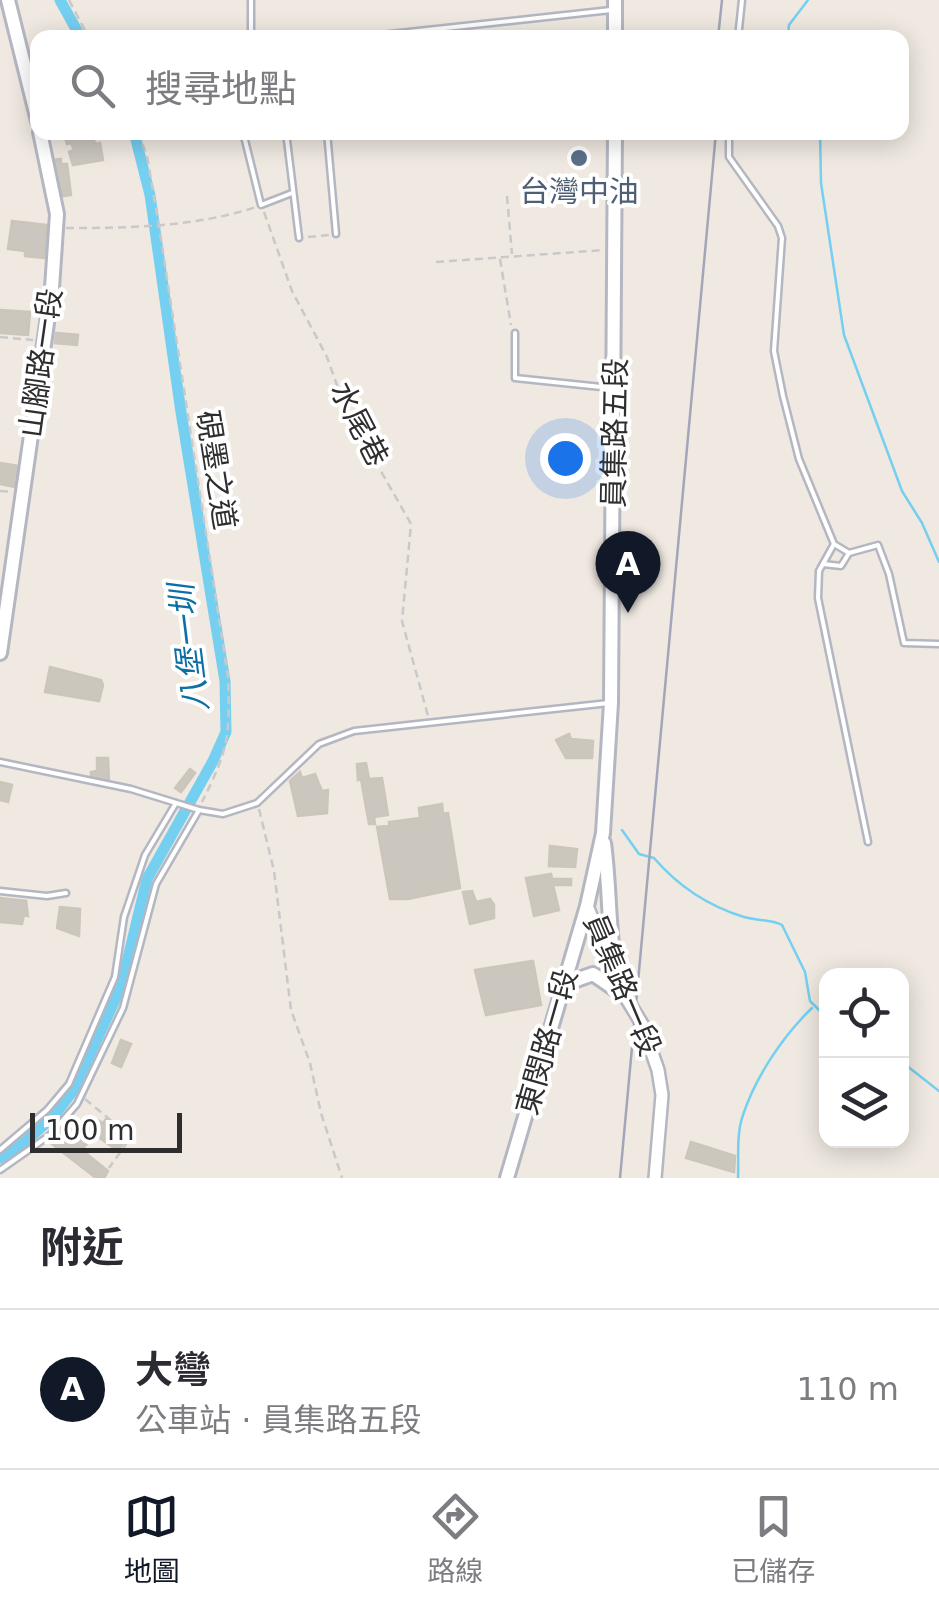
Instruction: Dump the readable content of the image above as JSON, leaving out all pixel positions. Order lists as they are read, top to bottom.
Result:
{
  "streets": {
    "main road": [
      "山腳路一段",
      "員集路五段",
      "員集路一段",
      "東閔路一段"
    ],
    "path": ["水尾巷", "硯墨之道"]
  },
  "crossings": [
    ["員集路五段", "員集路一段"],
    ["員集路一段", "東閔路一段"]
  ],
  "water": ["八堡一圳"],
  "places": ["台灣中油"],
  "scale_bar": "100 m",
  "page": {
    "search": "搜尋地點",
    "pins": "A",
    "scale": "100 m",
    "heading": "附近",
    "list": [
      {
        "mark": "A",
        "name": "大彎",
        "note": "公車站 · 員集路五段",
        "value": "110 m"
      }
    ],
    "nav": ["地圖", "路線", "已儲存"]
  }
}
